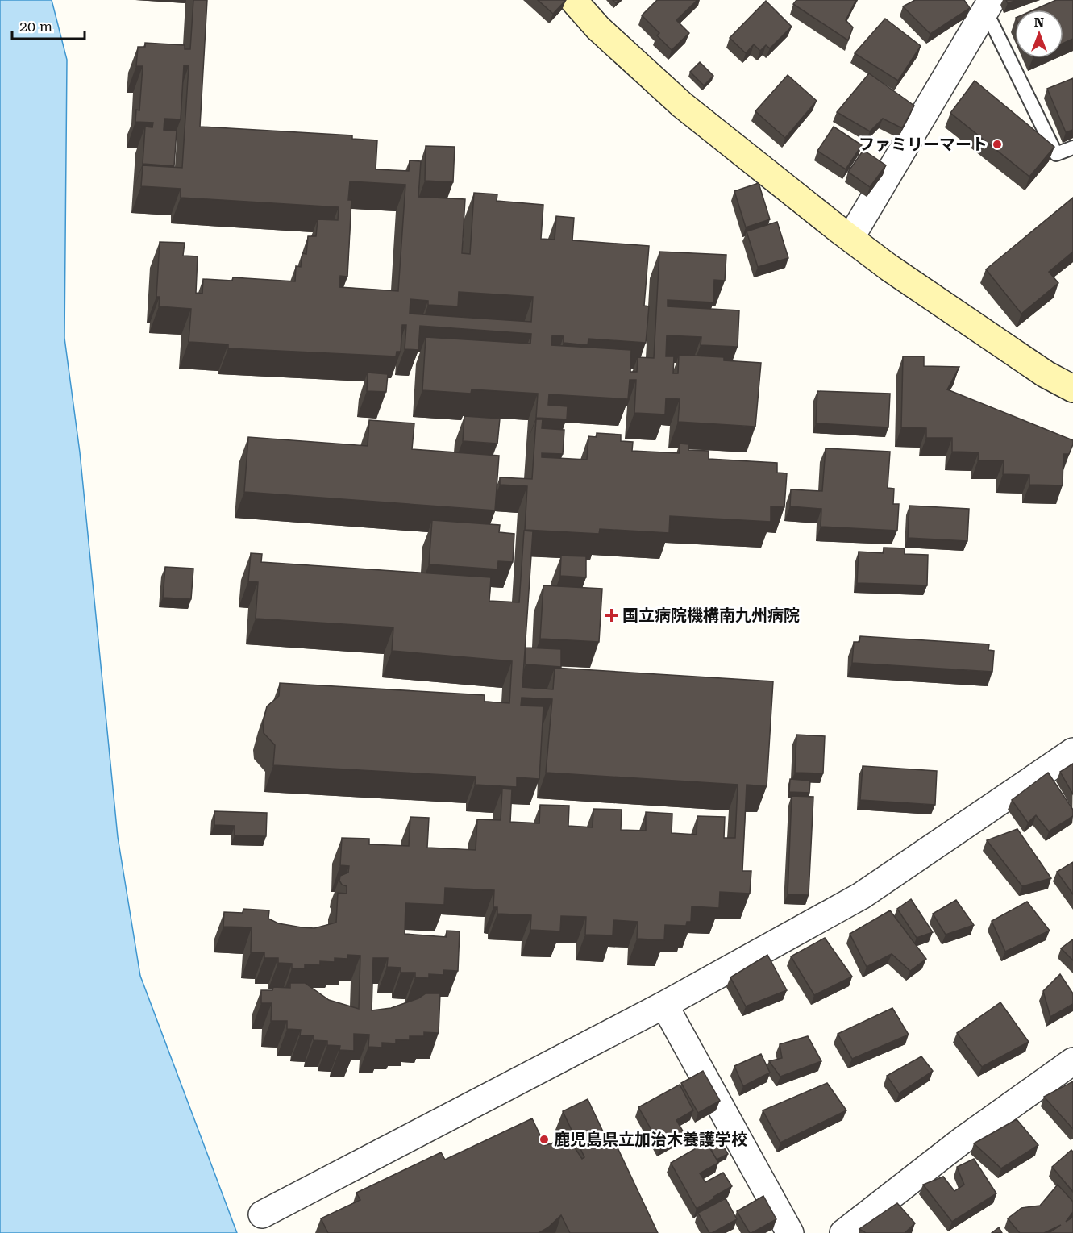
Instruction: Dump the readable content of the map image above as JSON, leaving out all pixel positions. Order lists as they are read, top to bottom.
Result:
{
  "places": {
    "other": ["ファミリーマート", "鹿児島県立加治木養護学校"],
    "health": ["国立病院機構南九州病院"]
  },
  "scale_bar": "20 m",
  "north": "top"
}
